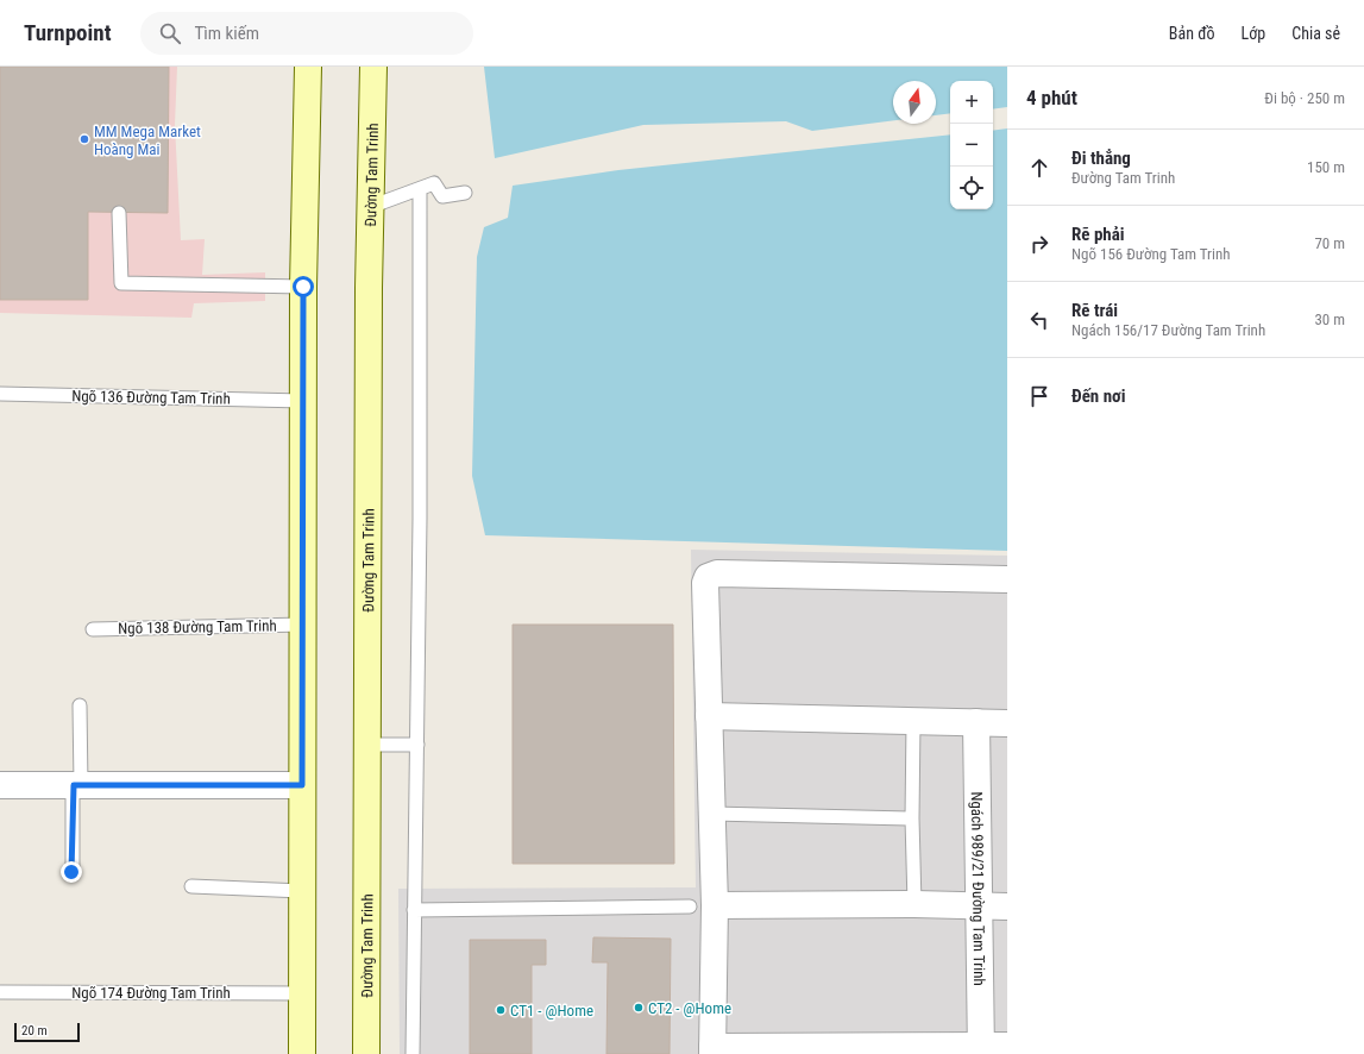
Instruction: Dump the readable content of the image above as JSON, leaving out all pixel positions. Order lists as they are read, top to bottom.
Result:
{
  "streets": {
    "main road": ["Đường Tam Trinh"],
    "street": ["Ngách 989/21 Đường Tam Trinh"],
    "lane": ["Ngõ 136 Đường Tam Trinh", "Ngõ 138 Đường Tam Trinh", "Ngõ 174 Đường Tam Trinh"]
  },
  "places": ["MM Mega Market Hoàng Mai", "CT2 - @Home", "CT1 - @Home"],
  "scale_bar": "20 m",
  "north": "top",
  "page": {
    "header": "Turnpoint",
    "search": "Tìm kiếm",
    "nav": ["Bản đồ", "Lớp", "Chia sẻ"],
    "heading": ["4 phút", "Đi bộ · 250 m"],
    "map_buttons": ["+", "−"],
    "list": [
      ["Đi thẳng", "Đường Tam Trinh", "150 m"],
      ["Rẽ phải", "Ngõ 156 Đường Tam Trinh", "70 m"],
      ["Rẽ trái", "Ngách 156/17 Đường Tam Trinh", "30 m"],
      "Đến nơi"
    ],
    "scale": "20 m"
  }
}
